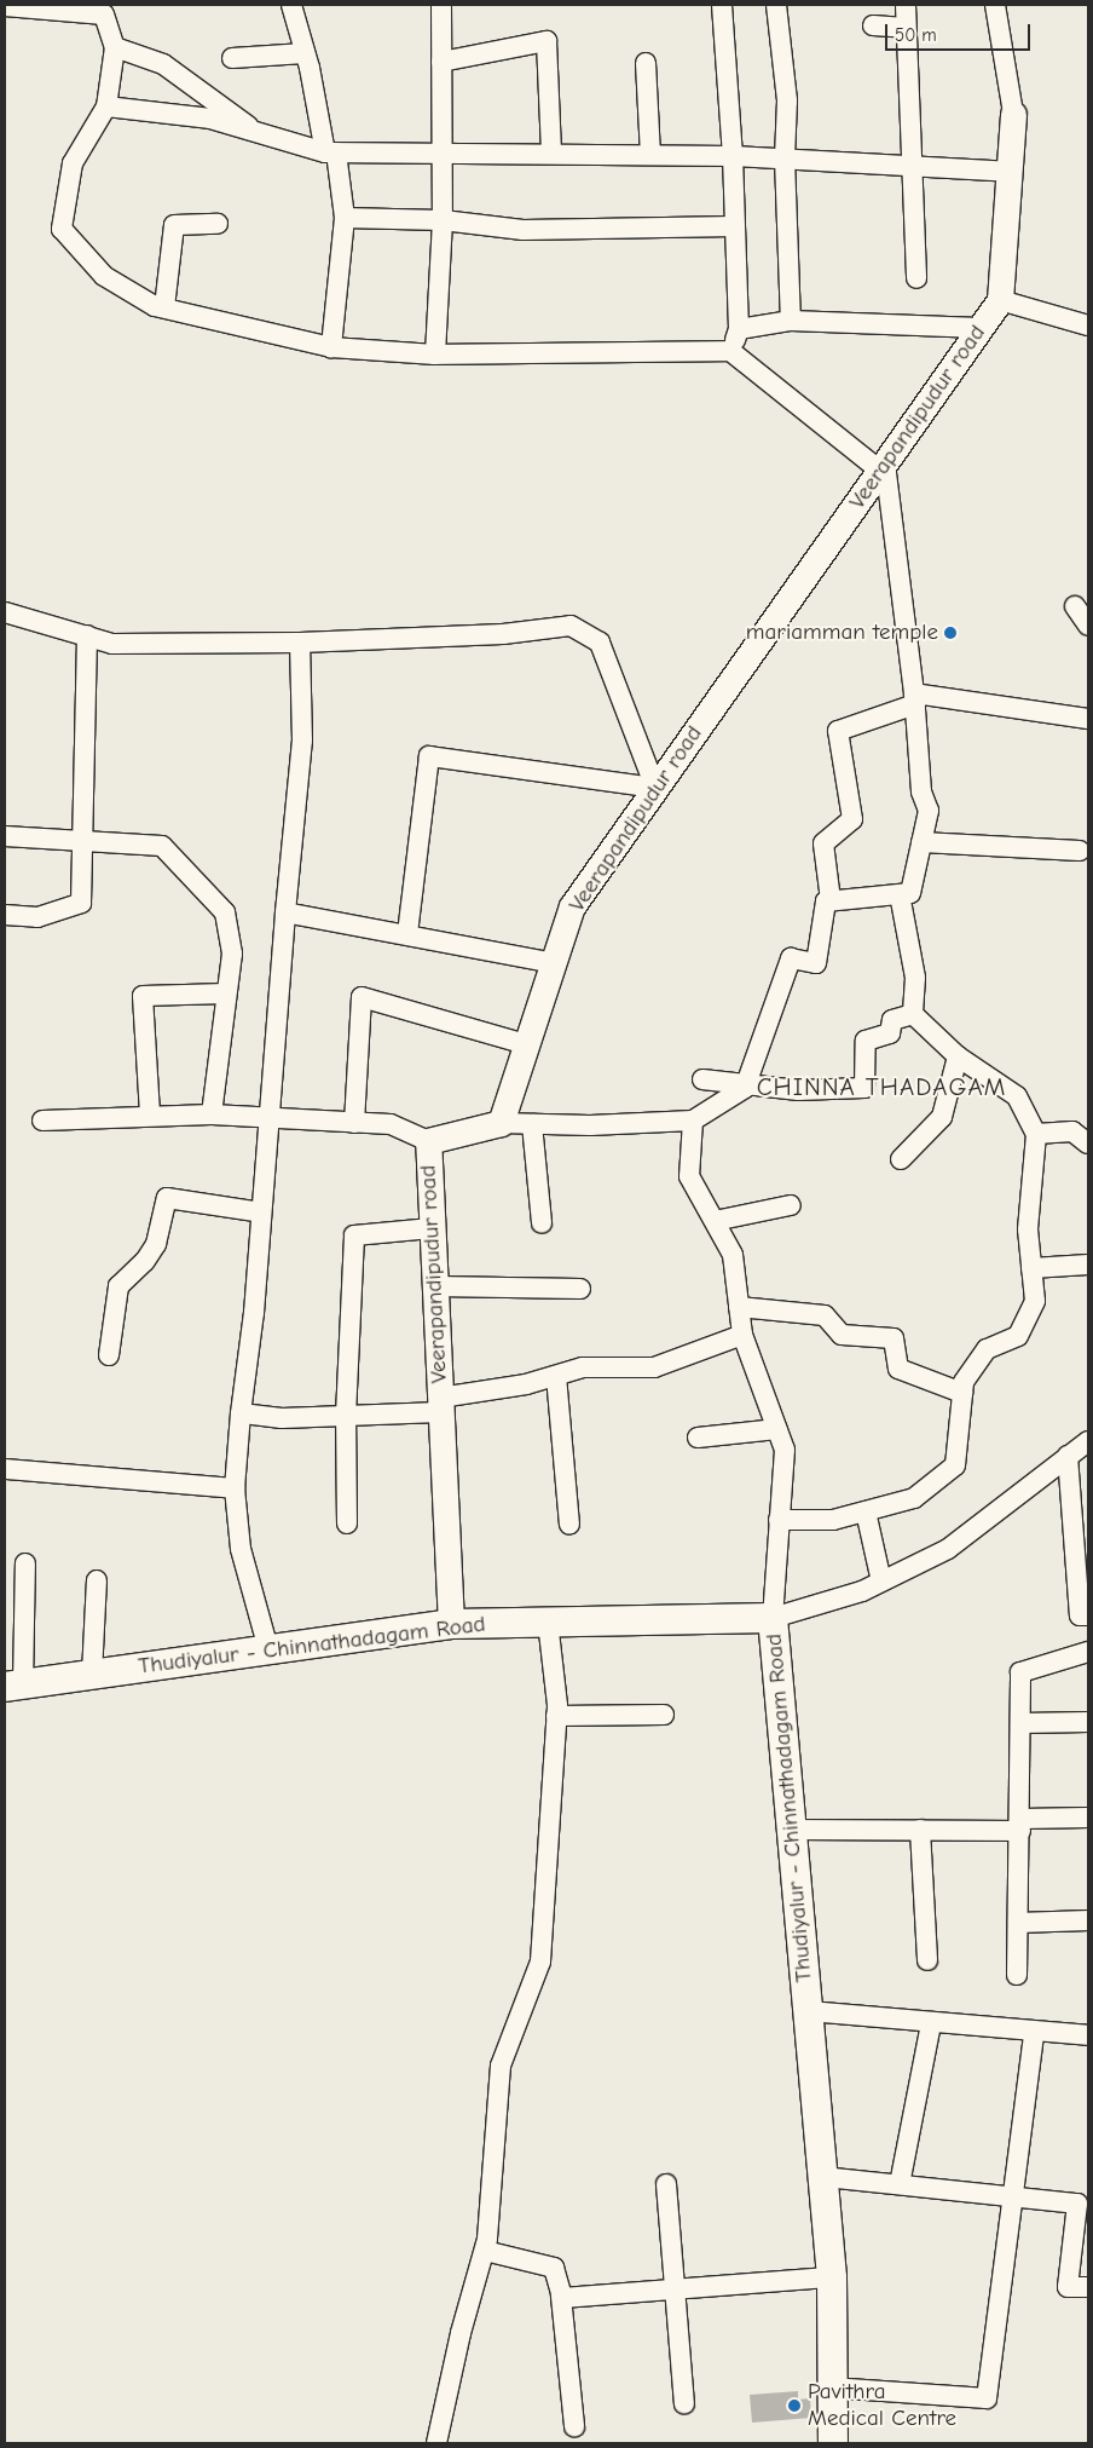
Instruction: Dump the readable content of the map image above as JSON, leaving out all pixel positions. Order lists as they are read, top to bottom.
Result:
{
  "streets": {
    "main road": ["Thudiyalur - Chinnathadagam Road"],
    "street": ["Veerapandipudur road"]
  },
  "crossings": [
    ["Veerapandipudur road", "Thudiyalur - Chinnathadagam Road"]
  ],
  "districts": ["CHINNA THADAGAM"],
  "places": ["mariamman temple", "Pavithra Medical Centre"],
  "scale_bar": "50 m"
}
